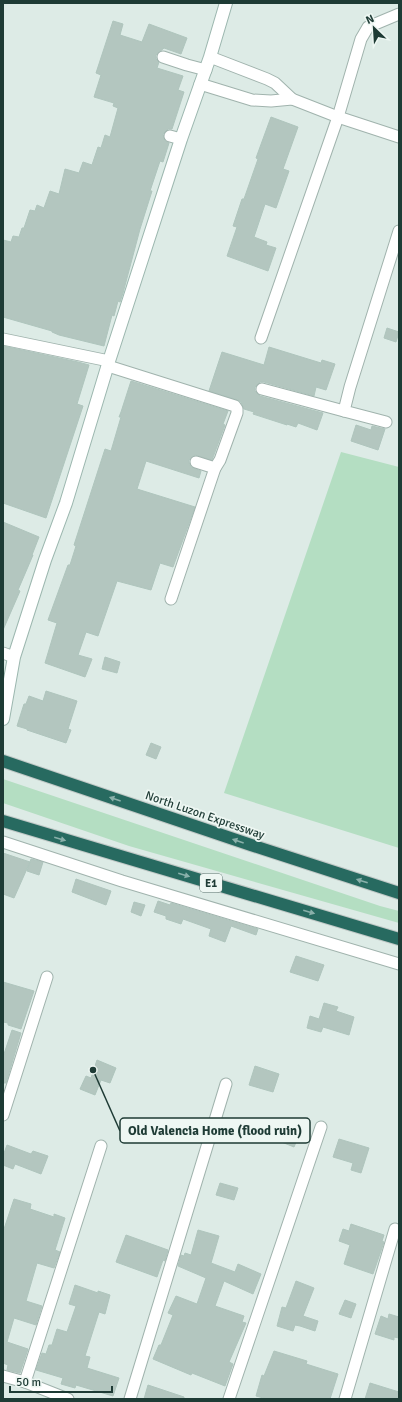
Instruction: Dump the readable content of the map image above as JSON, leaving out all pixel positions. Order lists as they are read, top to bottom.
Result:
{
  "streets": {
    "highway": ["North Luzon Expressway", "E1"]
  },
  "places": ["Old Valencia Home (flood ruin)"],
  "scale_bar": "50 m",
  "north": "top left"
}
